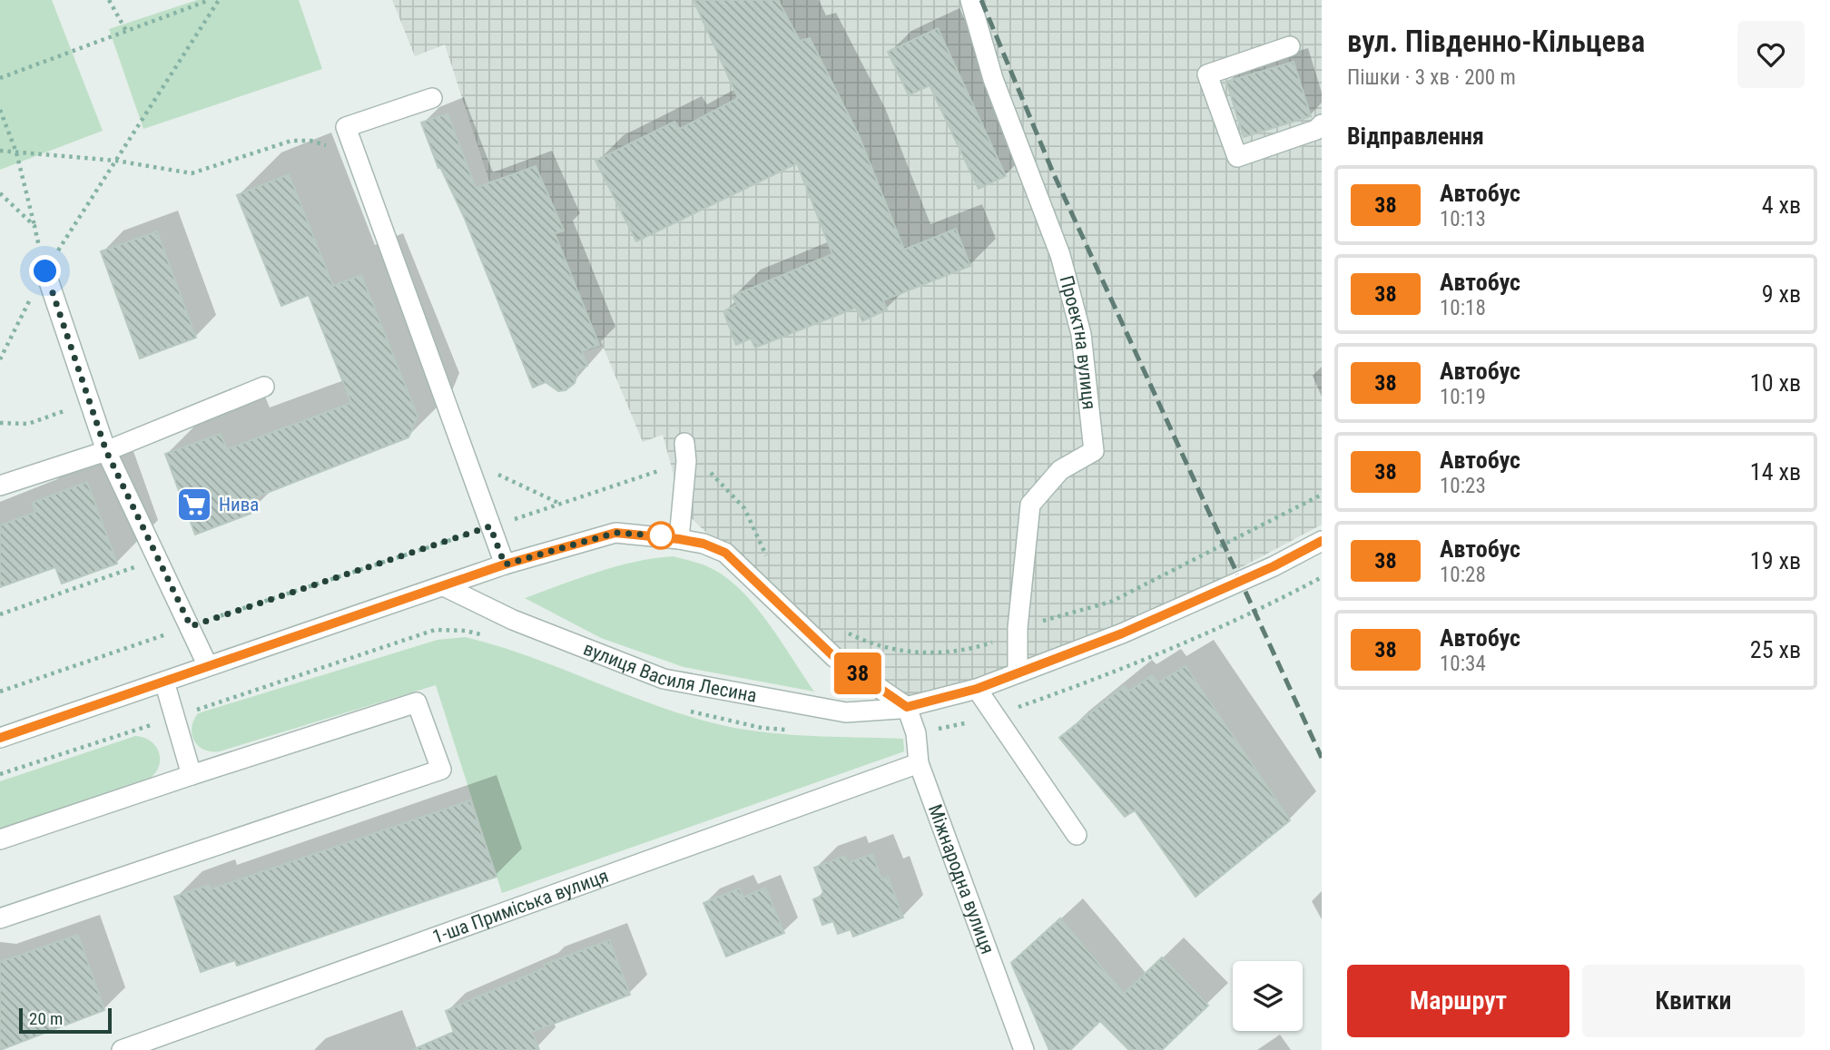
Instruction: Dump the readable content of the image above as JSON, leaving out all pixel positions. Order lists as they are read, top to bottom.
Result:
{
  "streets": {
    "street": [
      "Проектна вулиця",
      "вулиця Василя Лесина",
      "Міжнародна вулиця",
      "1-ша Приміська вулиця"
    ]
  },
  "crossings": [
    ["Проектна вулиця", "вулиця Василя Лесина"],
    ["вулиця Василя Лесина", "Міжнародна вулиця"],
    ["Міжнародна вулиця", "1-ша Приміська вулиця"]
  ],
  "places": {
    "supermarket": ["Нива"]
  },
  "lines": ["bus line 38"],
  "scale_bar": "20 m",
  "page": {
    "on_map": "38",
    "heading": [
      ["вул. Південно-Кільцева", "Пішки · 3 хв · 200 m"],
      "Відправлення"
    ],
    "list": [
      {
        "mark": "38",
        "name": "Автобус",
        "note": "10:13",
        "value": "4 хв"
      },
      {
        "mark": "38",
        "name": "Автобус",
        "note": "10:18",
        "value": "9 хв"
      },
      {
        "mark": "38",
        "name": "Автобус",
        "note": "10:19",
        "value": "10 хв"
      },
      {
        "mark": "38",
        "name": "Автобус",
        "note": "10:23",
        "value": "14 хв"
      },
      {
        "mark": "38",
        "name": "Автобус",
        "note": "10:28",
        "value": "19 хв"
      },
      {
        "mark": "38",
        "name": "Автобус",
        "note": "10:34",
        "value": "25 хв"
      }
    ],
    "buttons": ["Маршрут", "Квитки"],
    "scale": "20 m"
  }
}
